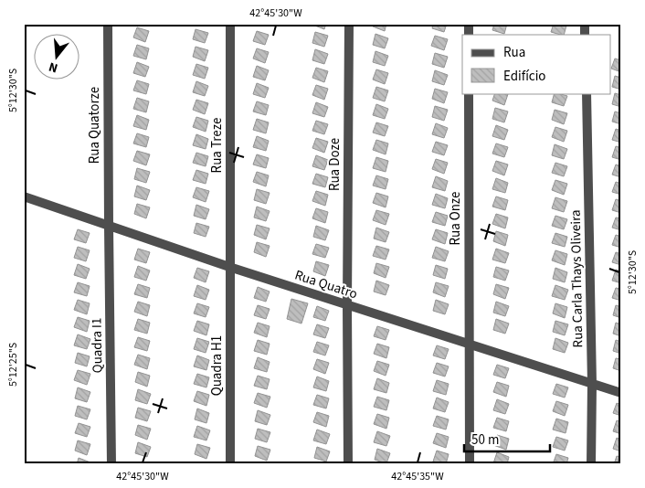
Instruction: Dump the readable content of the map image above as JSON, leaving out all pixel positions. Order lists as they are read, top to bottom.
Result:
{
  "streets": {
    "street": [
      "Rua Quatorze",
      "Rua Treze",
      "Rua Doze",
      "Rua Onze",
      "Rua Carla Thays Oliveira",
      "Rua Quatro",
      "Quadra I1",
      "Quadra H1"
    ]
  },
  "crossings": [
    ["Rua Quatorze", "Rua Quatro"],
    ["Rua Quatorze", "Quadra I1"],
    ["Rua Treze", "Rua Quatro"],
    ["Rua Treze", "Quadra H1"],
    ["Rua Doze", "Rua Quatro"],
    ["Rua Onze", "Rua Quatro"],
    ["Rua Carla Thays Oliveira", "Rua Quatro"],
    ["Rua Quatro", "Quadra I1"],
    ["Rua Quatro", "Quadra H1"]
  ],
  "legend": ["Rua", "Edifício"],
  "scale_bar": "50 m",
  "north": "bottom",
  "coordinates": [
    "42°45'30\"W",
    "5°12'30\"S",
    "5°12'25\"S",
    "42°45'35\"W"
  ]
}
